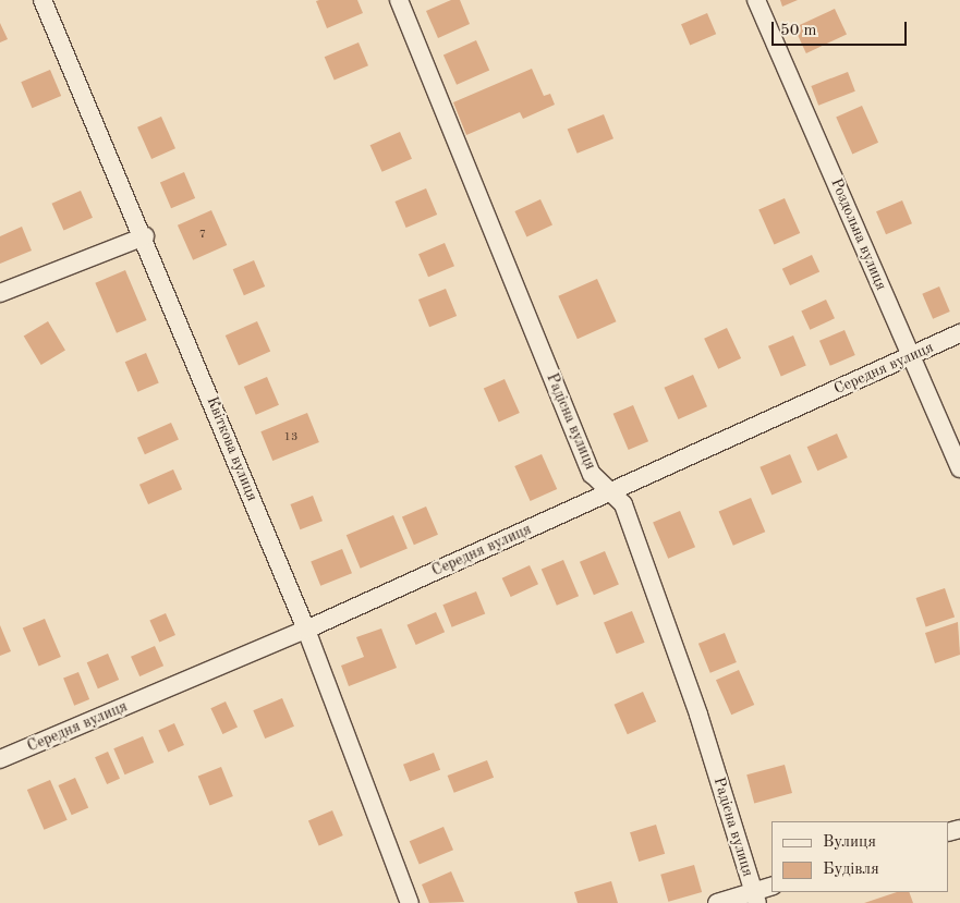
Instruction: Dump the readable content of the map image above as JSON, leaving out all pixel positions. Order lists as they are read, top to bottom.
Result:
{
  "streets": {
    "street": [
      "Роздольна вулиця",
      "Середня вулиця",
      "Радісна вулиця",
      "Квіткова вулиця"
    ]
  },
  "crossings": [
    ["Роздольна вулиця", "Середня вулиця"],
    ["Середня вулиця", "Радісна вулиця"],
    ["Середня вулиця", "Квіткова вулиця"]
  ],
  "house_numbers": ["7", "13"],
  "legend": ["Вулиця", "Будівля"],
  "scale_bar": "50 m"
}
